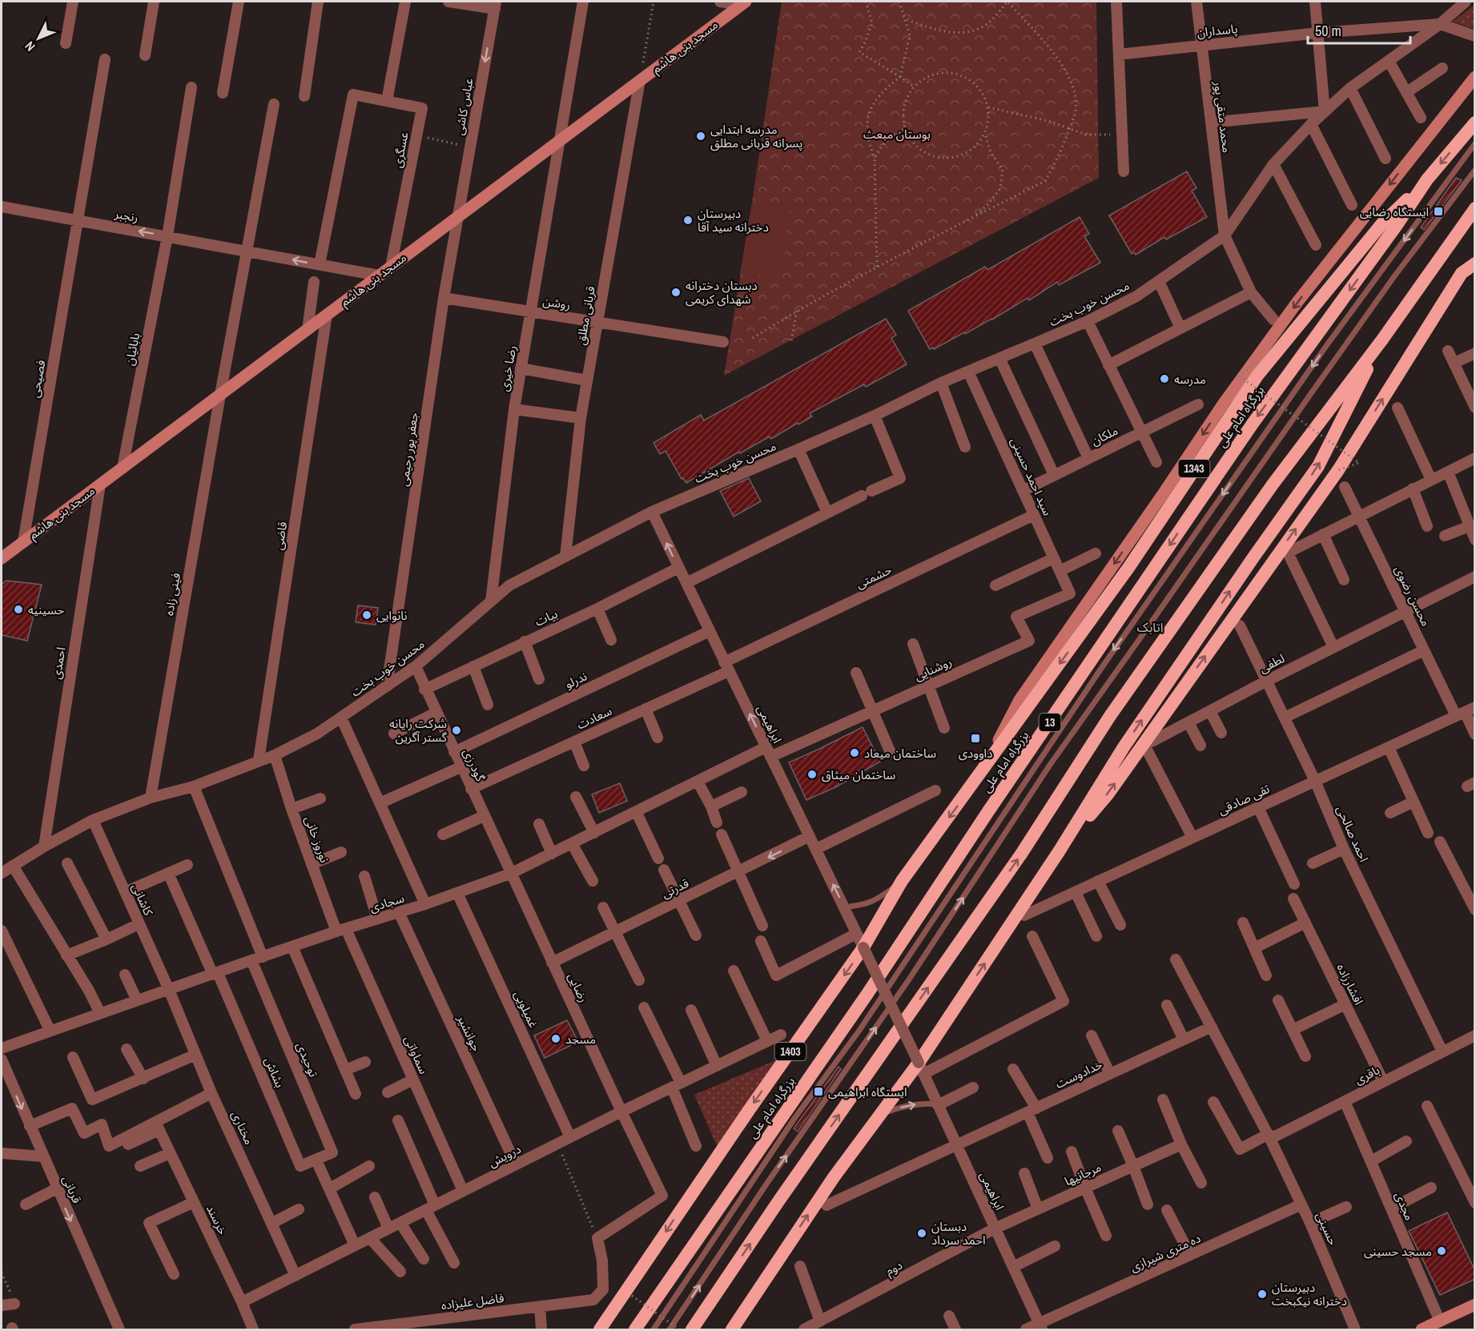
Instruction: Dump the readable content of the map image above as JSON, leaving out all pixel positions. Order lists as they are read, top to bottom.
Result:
{
  "streets": {
    "highway": [
      "بزرگراه امام علی",
      "1343",
      "13",
      "1403"
    ],
    "main road": ["مسجد بنی هاشم"],
    "street": [
      "پاسداران",
      "عباس کاشی",
      "محمد متقی پور",
      "عسگری",
      "رنجبر",
      "روشن",
      "محسن خوب بخت",
      "قربانی مطلق",
      "بابائیان",
      "رضا خیری",
      "فصیحی",
      "ملکان",
      "جعفر پور رحیمی",
      "سید احمد حسینی",
      "قاضی",
      "حشمتی",
      "فینی زاده",
      "محسن رضوی",
      "بیات",
      "احمدی",
      "لطفی",
      "روشنایی",
      "ندرلو",
      "سعادت",
      "ابراهیمی",
      "گودرزی",
      "تقی صادقی",
      "احمد صالحی",
      "نوروز خانی",
      "قدرتی",
      "کاشانی",
      "سجادی",
      "افشارزاده",
      "رضایی",
      "غمیلویی",
      "جوانشیر",
      "سماواتی",
      "توحیدی",
      "بشاش",
      "خدادوست",
      "باقری",
      "مختاری",
      "درویش",
      "مرجانیها",
      "قربانی",
      "مجدی",
      "خرسند",
      "حسینی",
      "ده متری شیرازی",
      "دوم",
      "فاضل علیزاده"
    ]
  },
  "crossings": [
    ["پاسداران", "محمد متقی پور"],
    ["پاسداران", "محسن خوب بخت"],
    ["مسجد بنی هاشم", "عباس کاشی"],
    ["مسجد بنی هاشم", "عسگری"],
    ["مسجد بنی هاشم", "رنجبر"],
    ["مسجد بنی هاشم", "قربانی مطلق"],
    ["مسجد بنی هاشم", "بابائیان"],
    ["مسجد بنی هاشم", "رضا خیری"],
    ["مسجد بنی هاشم", "فصیحی"],
    ["مسجد بنی هاشم", "جعفر پور رحیمی"],
    ["مسجد بنی هاشم", "قاضی"],
    ["مسجد بنی هاشم", "فینی زاده"],
    ["مسجد بنی هاشم", "احمدی"],
    ["عباس کاشی", "جعفر پور رحیمی"],
    ["محمد متقی پور", "محسن خوب بخت"],
    ["عسگری", "رنجبر"],
    ["رنجبر", "بابائیان"],
    ["رنجبر", "فصیحی"],
    ["رنجبر", "فینی زاده"],
    ["روشن", "قربانی مطلق"],
    ["روشن", "رضا خیری"],
    ["روشن", "جعفر پور رحیمی"],
    ["محسن خوب بخت", "قربانی مطلق"],
    ["محسن خوب بخت", "رضا خیری"],
    ["محسن خوب بخت", "جعفر پور رحیمی"],
    ["محسن خوب بخت", "سید احمد حسینی"],
    ["محسن خوب بخت", "قاضی"],
    ["محسن خوب بخت", "فینی زاده"],
    ["محسن خوب بخت", "احمدی"],
    ["محسن خوب بخت", "ابراهیمی"],
    ["محسن خوب بخت", "گودرزی"],
    ["محسن خوب بخت", "نوروز خانی"],
    ["محسن خوب بخت", "کاشانی"],
    ["بزرگراه امام علی", "1343"],
    ["ملکان", "سید احمد حسینی"],
    ["1343", "1403"],
    ["سید احمد حسینی", "حشمتی"],
    ["سید احمد حسینی", "روشنایی"],
    ["حشمتی", "سعادت"],
    ["حشمتی", "ابراهیمی"],
    ["محسن رضوی", "لطفی"],
    ["محسن رضوی", "تقی صادقی"],
    ["بیات", "ابراهیمی"],
    ["بیات", "گودرزی"],
    ["لطفی", "تقی صادقی"],
    ["لطفی", "احمد صالحی"],
    ["روشنایی", "ابراهیمی"],
    ["روشنایی", "سجادی"],
    ["ندرلو", "ابراهیمی"],
    ["ندرلو", "گودرزی"],
    ["سعادت", "ابراهیمی"],
    ["سعادت", "گودرزی"],
    ["ابراهیمی", "قدرتی"],
    ["ابراهیمی", "سجادی"],
    ["ابراهیمی", "1403"],
    ["ابراهیمی", "خدادوست"],
    ["ابراهیمی", "مرجانیها"],
    ["ابراهیمی", "ده متری شیرازی"],
    ["ابراهیمی", "دوم"],
    ["گودرزی", "سجادی"],
    ["گودرزی", "رضایی"],
    ["تقی صادقی", "احمد صالحی"],
    ["احمد صالحی", "باقری"],
    ["نوروز خانی", "سجادی"],
    ["نوروز خانی", "سماواتی"],
    ["قدرتی", "رضایی"],
    ["کاشانی", "سجادی"],
    ["کاشانی", "مختاری"],
    ["سجادی", "رضایی"],
    ["سجادی", "غمیلویی"],
    ["سجادی", "جوانشیر"],
    ["سجادی", "سماواتی"],
    ["سجادی", "توحیدی"],
    ["سجادی", "بشاش"],
    ["سجادی", "مختاری"],
    ["افشارزاده", "باقری"],
    ["رضایی", "درویش"],
    ["رضایی", "فاضل علیزاده"],
    ["غمیلویی", "درویش"],
    ["جوانشیر", "درویش"],
    ["سماواتی", "درویش"],
    ["توحیدی", "بشاش"],
    ["باقری", "مجدی"],
    ["باقری", "حسینی"],
    ["مختاری", "درویش"],
    ["درویش", "خرسند"],
    ["مرجانیها", "دوم"],
    ["حسینی", "ده متری شیرازی"]
  ],
  "one_way": ["رنجبر", "قربانی"],
  "districts": ["اتابک"],
  "parks": ["بوستان مبعث"],
  "places": {
    "other": [
      "مدرسه ابتدایی پسرانه قربانی مطلق",
      "دبیرستان دخترانه سید آقا",
      "دبستان دخترانه شهدای کریمی",
      "مدرسه",
      "حسینیه",
      "نانوایی",
      "شرکت رایانه گستر آگرین",
      "ساختمان میعاد",
      "ساختمان میثاق",
      "مسجد",
      "دبستان احمد سرداد",
      "مسجد حسینی",
      "دبیرستان دخترانه نیکبخت"
    ],
    "transit": ["ایستگاه رضایی", "داوودی", "ایستگاه ابراهیمی"]
  },
  "scale_bar": "50 m",
  "north": "bottom left"
}
